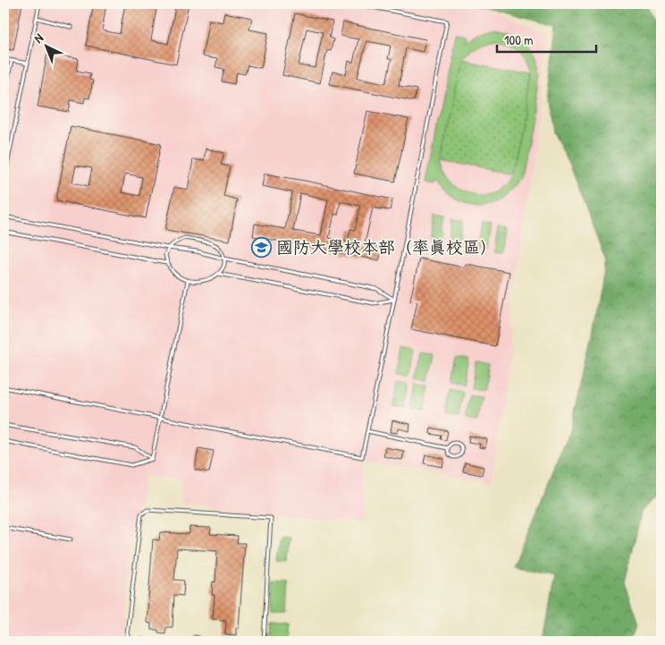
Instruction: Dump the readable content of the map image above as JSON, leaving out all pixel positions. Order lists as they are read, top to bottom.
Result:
{
  "places": {
    "school or university": ["國防大學校本部（率真校區）"]
  },
  "scale_bar": "100 m",
  "north": "top left"
}
